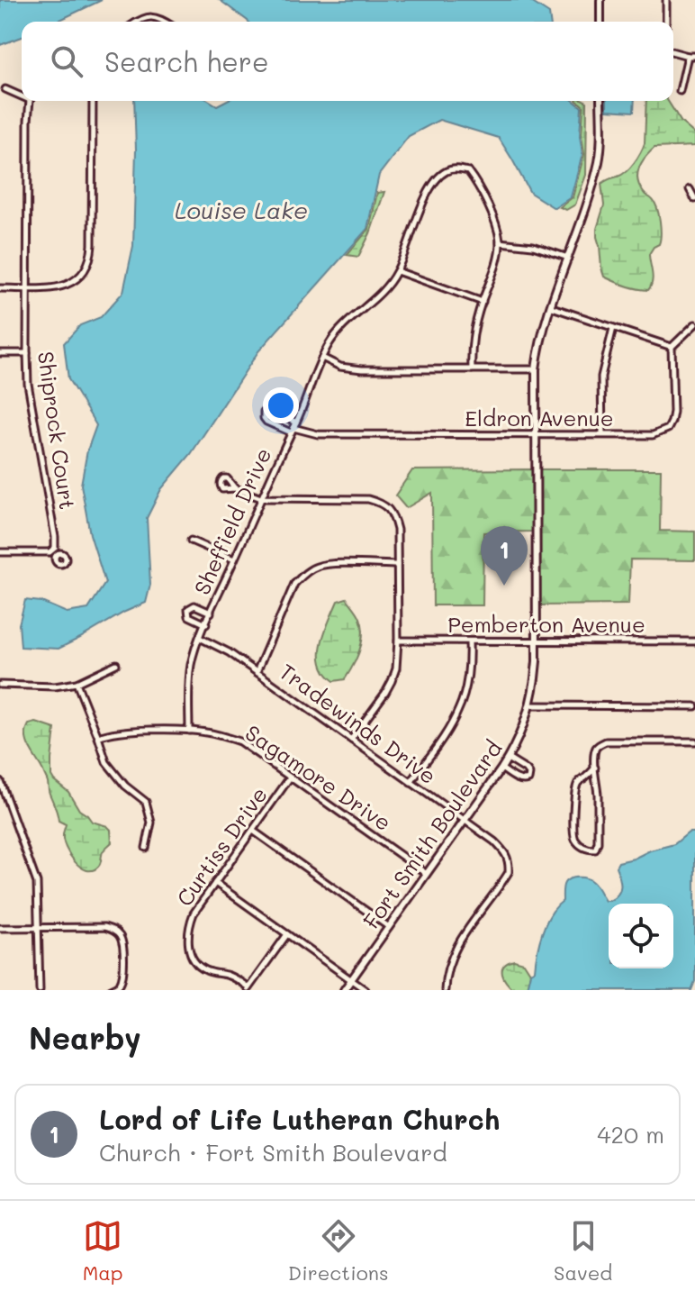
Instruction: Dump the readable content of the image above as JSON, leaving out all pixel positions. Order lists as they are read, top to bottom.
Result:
{
  "streets": {
    "street": [
      "Eldron Avenue",
      "Shiprock Court",
      "Sheffield Drive",
      "Pemberton Avenue",
      "Tradewinds Drive",
      "Sagamore Drive",
      "Fort Smith Boulevard",
      "Curtiss Drive"
    ]
  },
  "crossings": [
    ["Eldron Avenue", "Sheffield Drive"],
    ["Eldron Avenue", "Fort Smith Boulevard"],
    ["Sheffield Drive", "Tradewinds Drive"],
    ["Sheffield Drive", "Sagamore Drive"],
    ["Pemberton Avenue", "Fort Smith Boulevard"],
    ["Tradewinds Drive", "Fort Smith Boulevard"],
    ["Sagamore Drive", "Fort Smith Boulevard"],
    ["Sagamore Drive", "Curtiss Drive"]
  ],
  "water": ["Louise Lake"],
  "page": {
    "search": "Search here",
    "pins": "1",
    "heading": "Nearby",
    "list": [
      {
        "mark": "1",
        "name": "Lord of Life Lutheran Church",
        "note": "Church · Fort Smith Boulevard",
        "value": "420 m"
      }
    ],
    "nav": ["Map", "Directions", "Saved"]
  }
}
